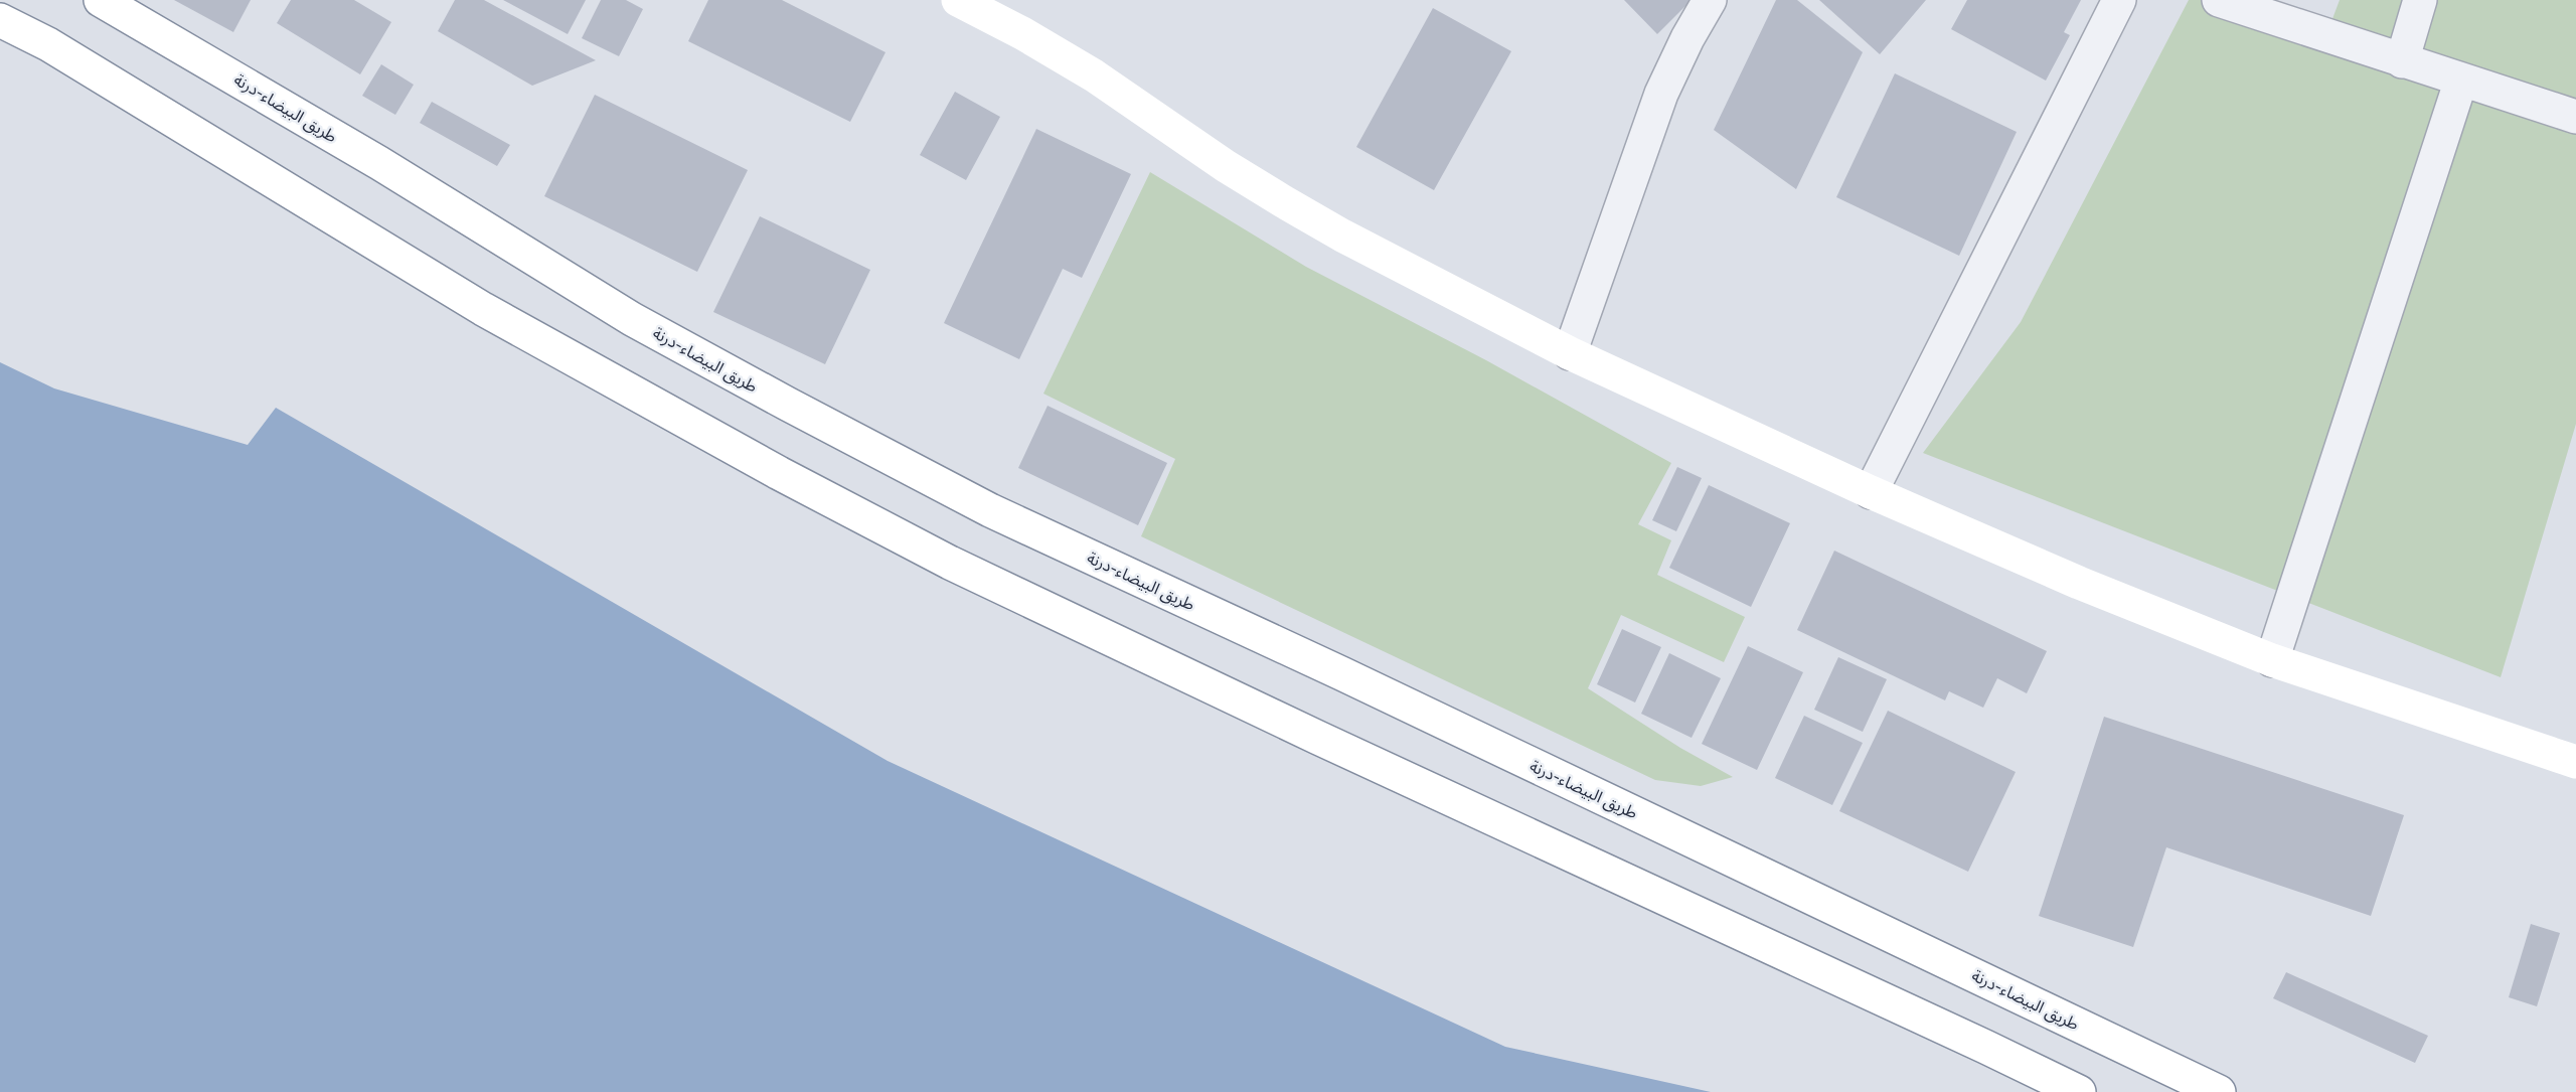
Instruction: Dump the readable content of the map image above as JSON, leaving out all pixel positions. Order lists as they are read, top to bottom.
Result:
{
  "streets": {
    "main road": ["طريق البيضاء-درنة"]
  }
}
